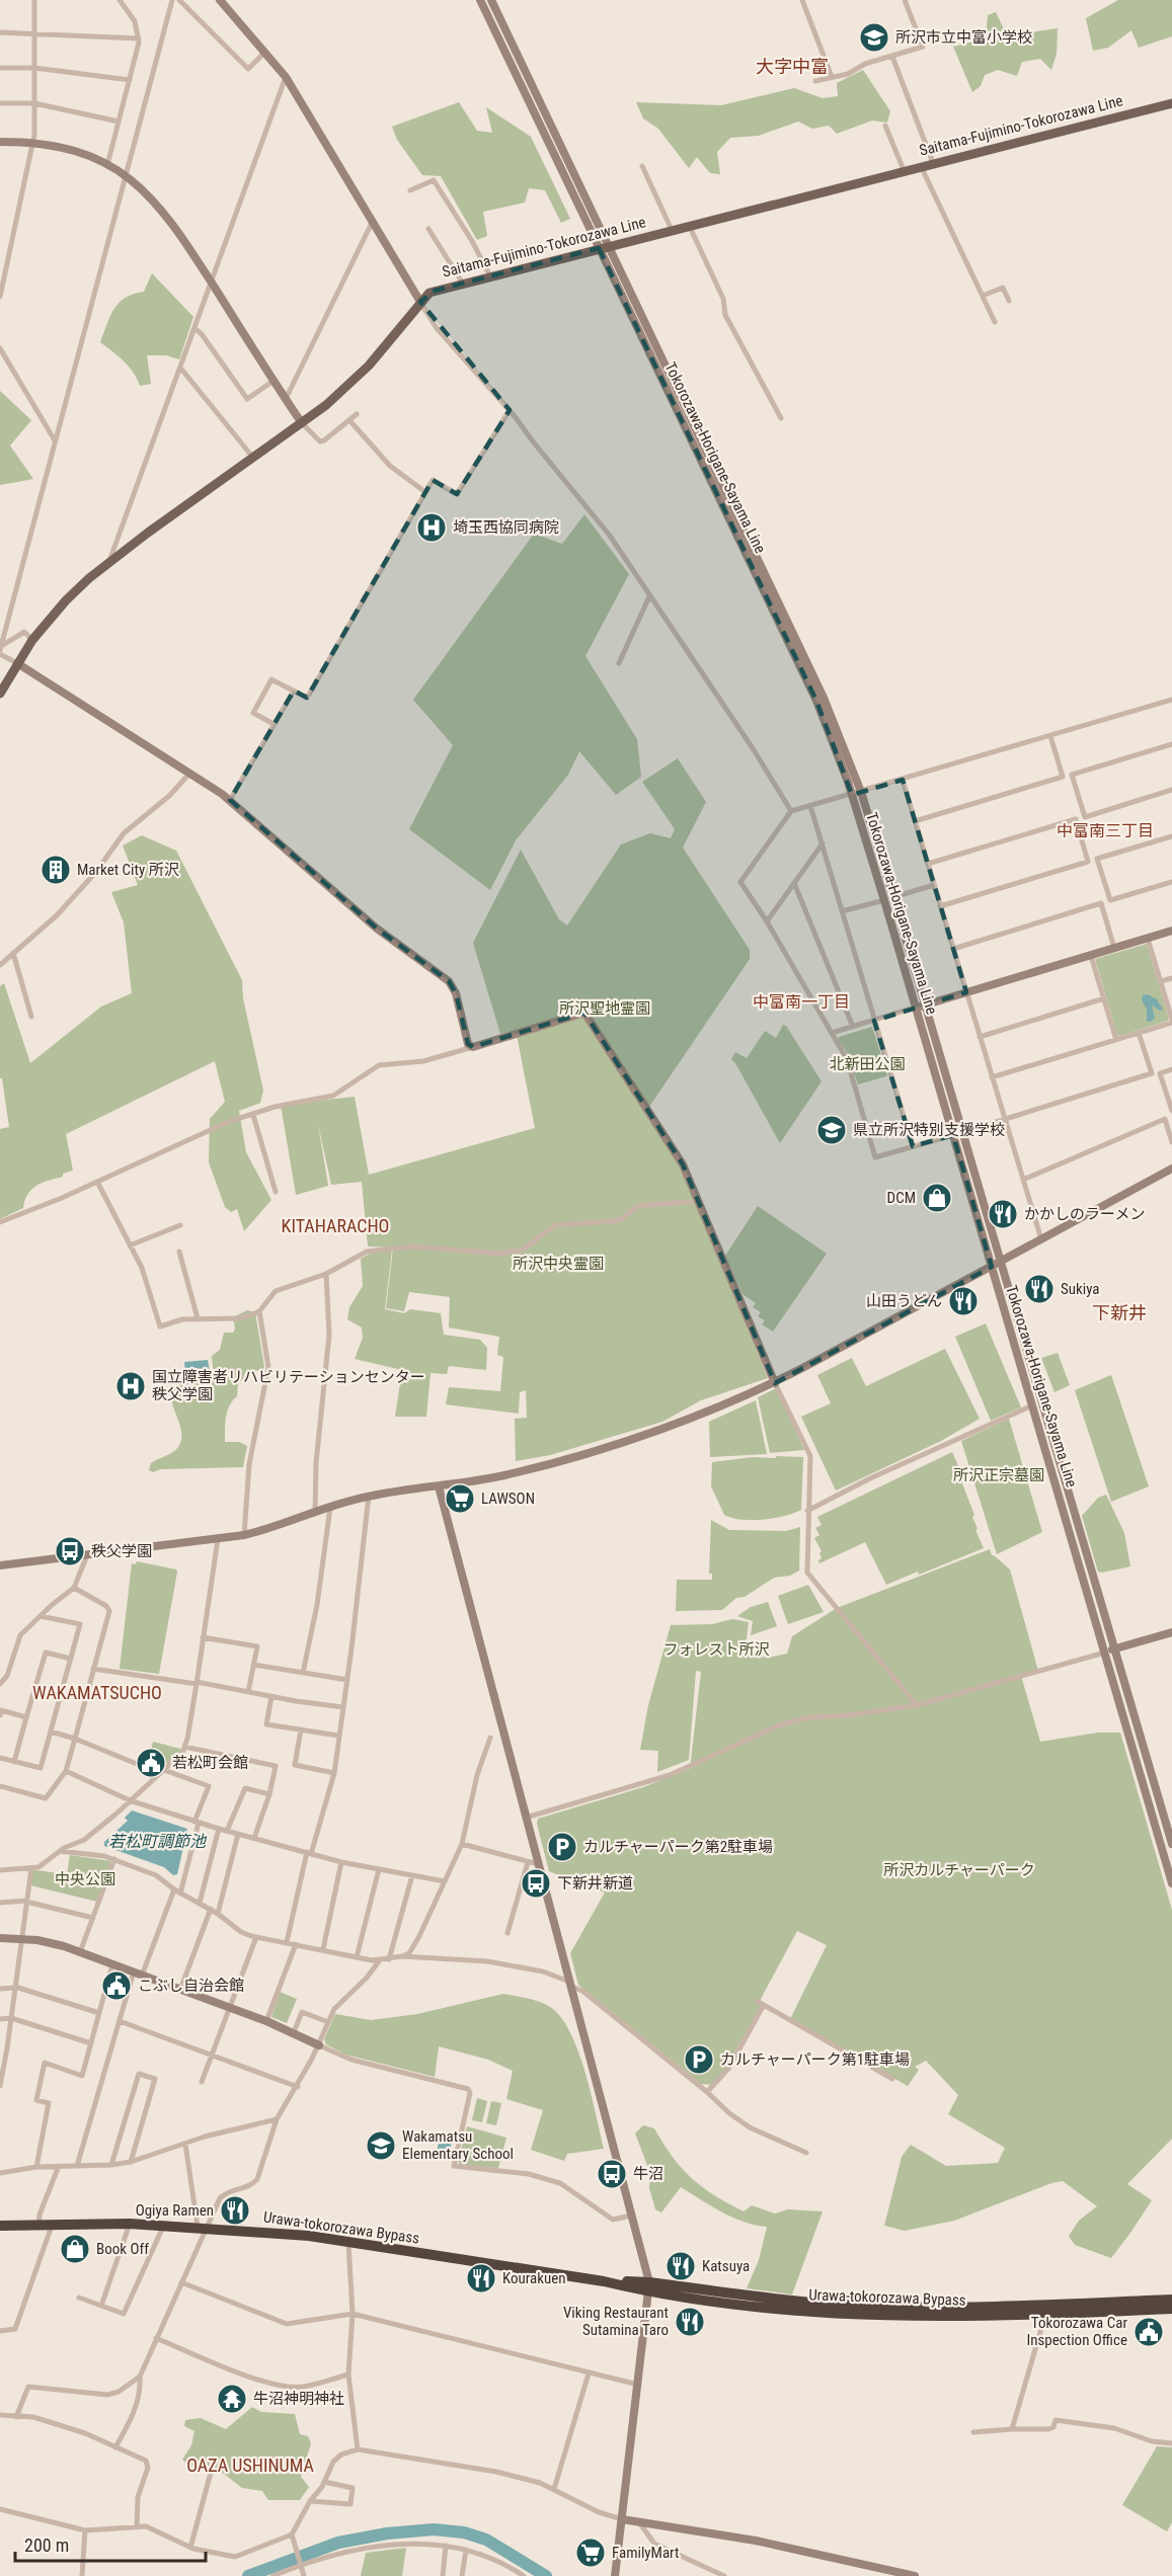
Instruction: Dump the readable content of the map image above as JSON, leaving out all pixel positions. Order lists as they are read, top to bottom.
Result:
{
  "streets": {
    "highway": ["Urawa-tokorozawa Bypass"],
    "main road": ["Saitama-Fujimino-Tokorozawa Line"],
    "street": ["Tokorozawa-Horigane-Sayama Line"]
  },
  "crossings": [
    ["Saitama-Fujimino-Tokorozawa Line", "Tokorozawa-Horigane-Sayama Line"]
  ],
  "districts": [
    "大字中富",
    "中富南三丁目",
    "中富南一丁目",
    "KITAHARACHO",
    "下新井",
    "WAKAMATSUCHO",
    "OAZA USHINUMA"
  ],
  "water": ["若松町調節池"],
  "parks": [
    "所沢聖地霊園",
    "北新田公園",
    "所沢中央霊園",
    "所沢正宗墓園",
    "フォレスト所沢",
    "所沢カルチャーパーク",
    "中央公園"
  ],
  "places": {
    "school or university": ["所沢市立中富小学校", "県立所沢特別支援学校", "Wakamatsu Elementary School"],
    "hospital": ["埼玉西協同病院", "国立障害者リハビリテーションセンター 秩父学園"],
    "building": ["Market City 所沢"],
    "shop": ["DCM", "Book Off"],
    "restaurant": [
      "かかしのラーメン",
      "Sukiya",
      "山田うどん",
      "Ogiya Ramen",
      "Katsuya",
      "Kourakuen",
      "Viking Restaurant Sutamina Taro"
    ],
    "supermarket": ["LAWSON", "FamilyMart"],
    "bus stop": ["秩父学園", "下新井新道", "牛沼"],
    "public building": ["若松町会館", "こぶし自治会館", "Tokorozawa Car Inspection Office"],
    "parking": ["カルチャーパーク第2駐車場", "カルチャーパーク第1駐車場"],
    "temple": ["牛沼神明神社"]
  },
  "scale_bar": "200 m"
}
